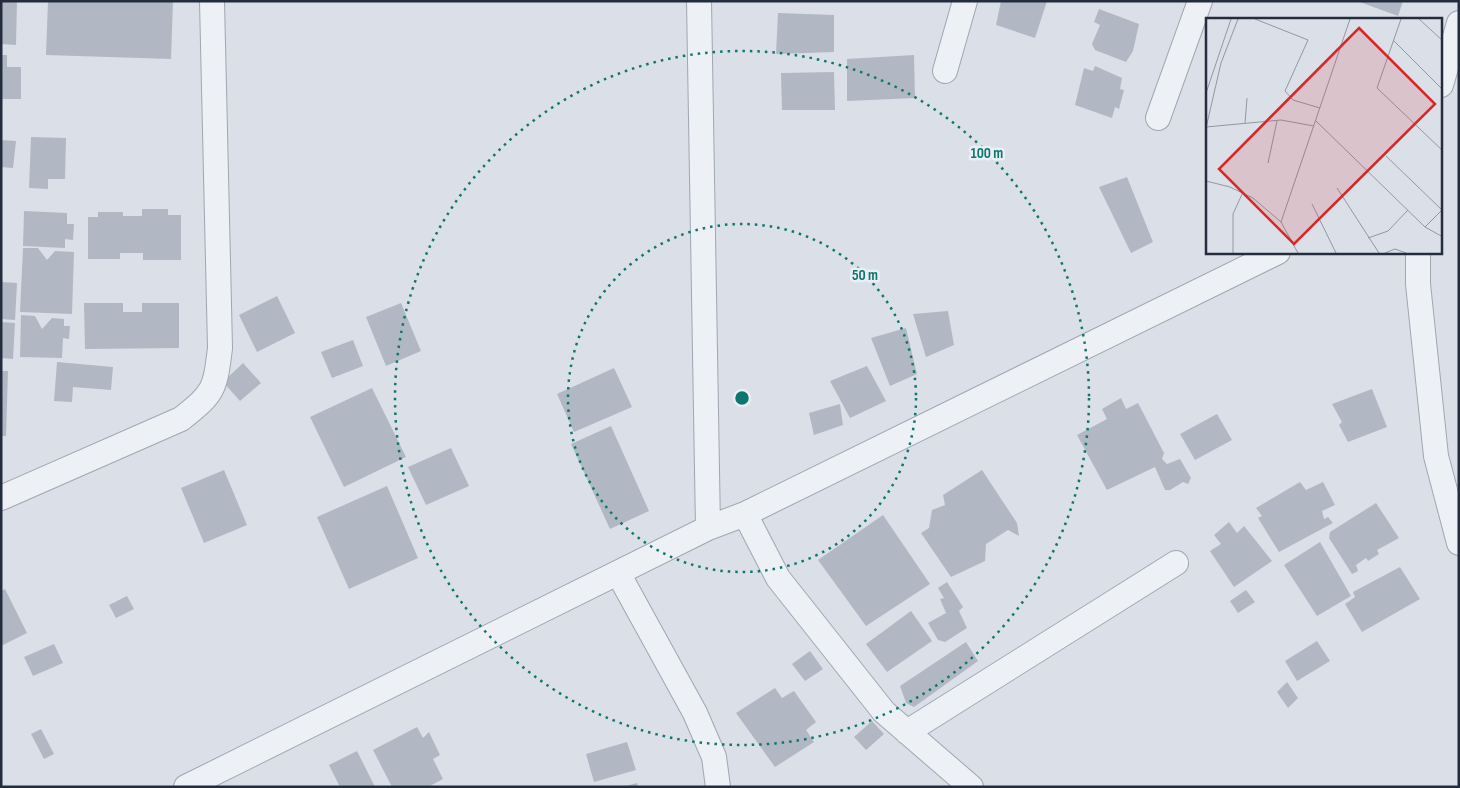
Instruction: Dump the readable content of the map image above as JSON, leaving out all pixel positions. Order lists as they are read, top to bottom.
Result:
{
  "rings": ["100 m", "50 m"]
}
